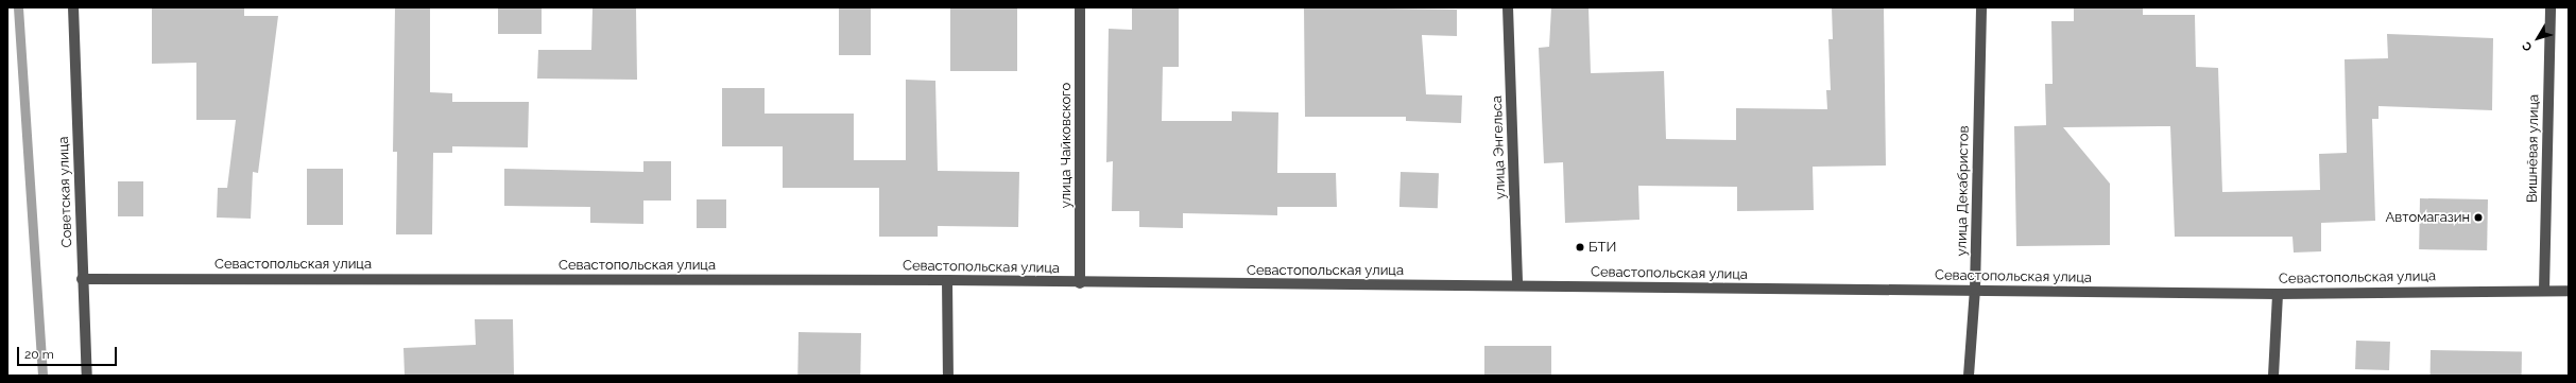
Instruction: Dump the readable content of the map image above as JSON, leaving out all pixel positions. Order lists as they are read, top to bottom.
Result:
{
  "streets": {
    "street": [
      "улица Чайковского",
      "улица Энгельса",
      "Вишнёвая улица",
      "улица Декабристов",
      "Советская улица",
      "Севастопольская улица"
    ]
  },
  "crossings": [
    ["улица Чайковского", "Севастопольская улица"],
    ["улица Энгельса", "Севастопольская улица"],
    ["Вишнёвая улица", "Севастопольская улица"],
    ["улица Декабристов", "Севастопольская улица"],
    ["Советская улица", "Севастопольская улица"]
  ],
  "places": ["Автомагазин", "БТИ"],
  "scale_bar": "20 m",
  "north": "bottom left"
}
